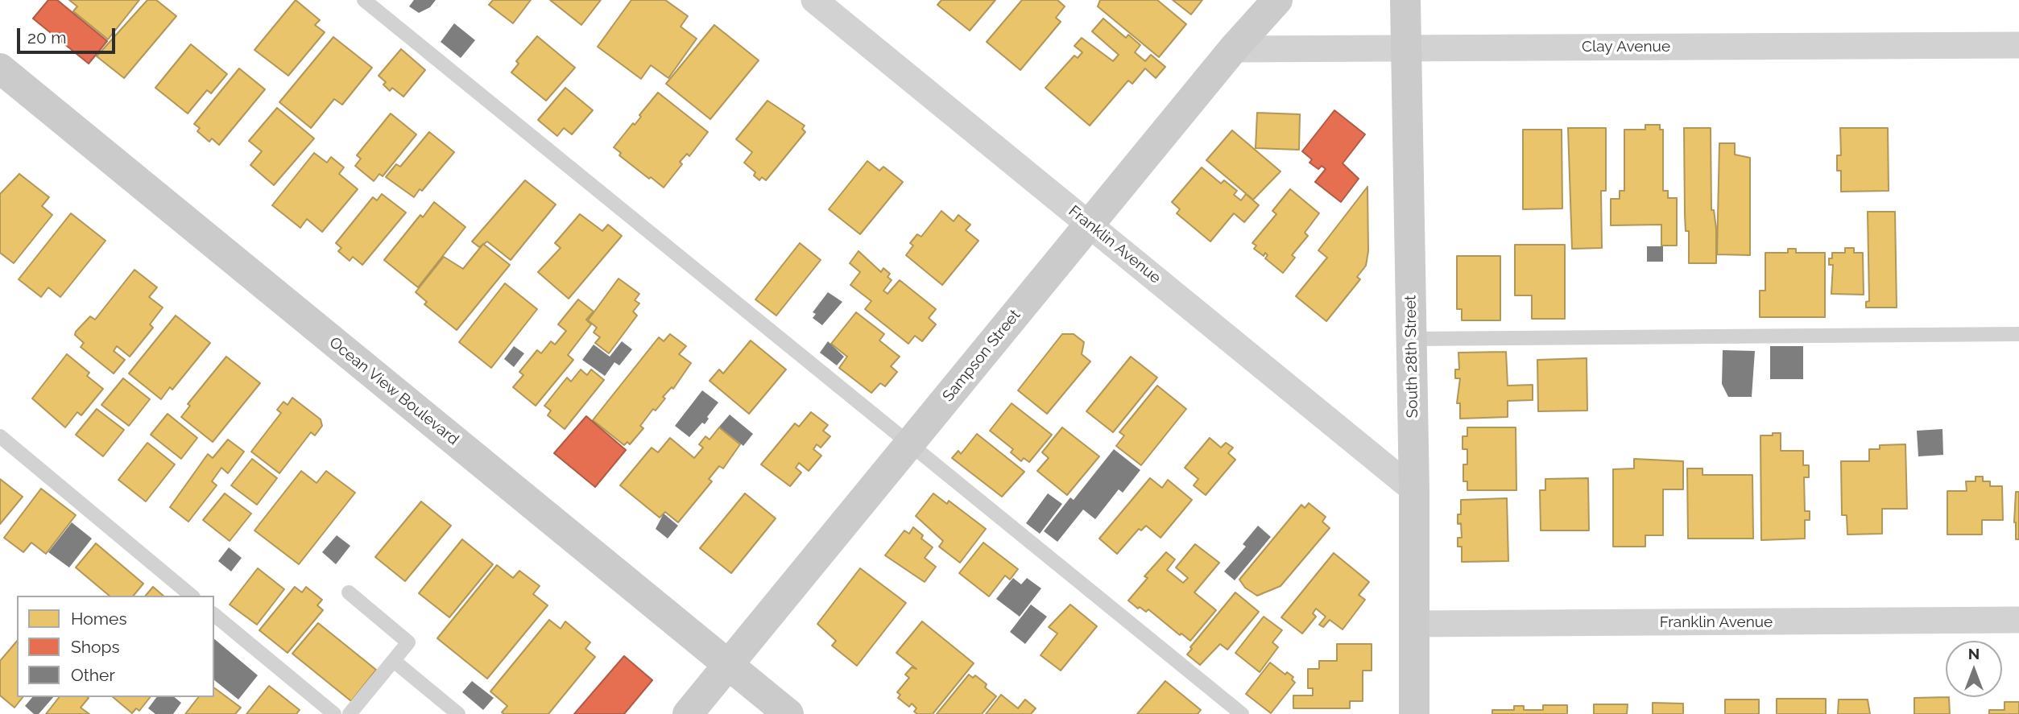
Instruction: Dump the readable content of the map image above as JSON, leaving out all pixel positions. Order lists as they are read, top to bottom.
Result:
{
  "streets": {
    "street": [
      "Clay Avenue",
      "Franklin Avenue",
      "Sampson Street",
      "South 28th Street",
      "Ocean View Boulevard"
    ]
  },
  "crossings": [
    ["Clay Avenue", "Sampson Street"],
    ["Clay Avenue", "South 28th Street"],
    ["Franklin Avenue", "Sampson Street"],
    ["Franklin Avenue", "South 28th Street"],
    ["Sampson Street", "Ocean View Boulevard"]
  ],
  "legend": ["Homes", "Shops", "Other"],
  "scale_bar": "20 m",
  "north": "top"
}
